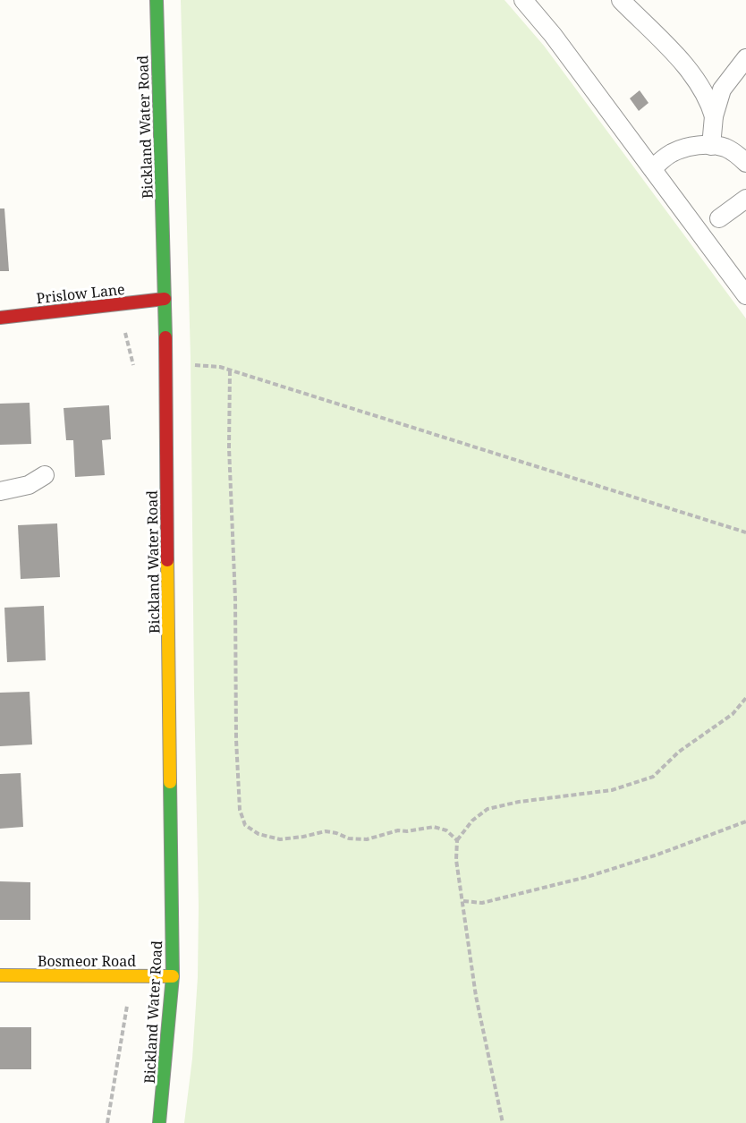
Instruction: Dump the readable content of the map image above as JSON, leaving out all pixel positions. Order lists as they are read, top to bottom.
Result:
{
  "streets": {
    "street": ["Bickland Water Road", "Prislow Lane", "Bosmeor Road"]
  },
  "crossings": [
    ["Bickland Water Road", "Prislow Lane"],
    ["Bickland Water Road", "Bosmeor Road"]
  ]
}
